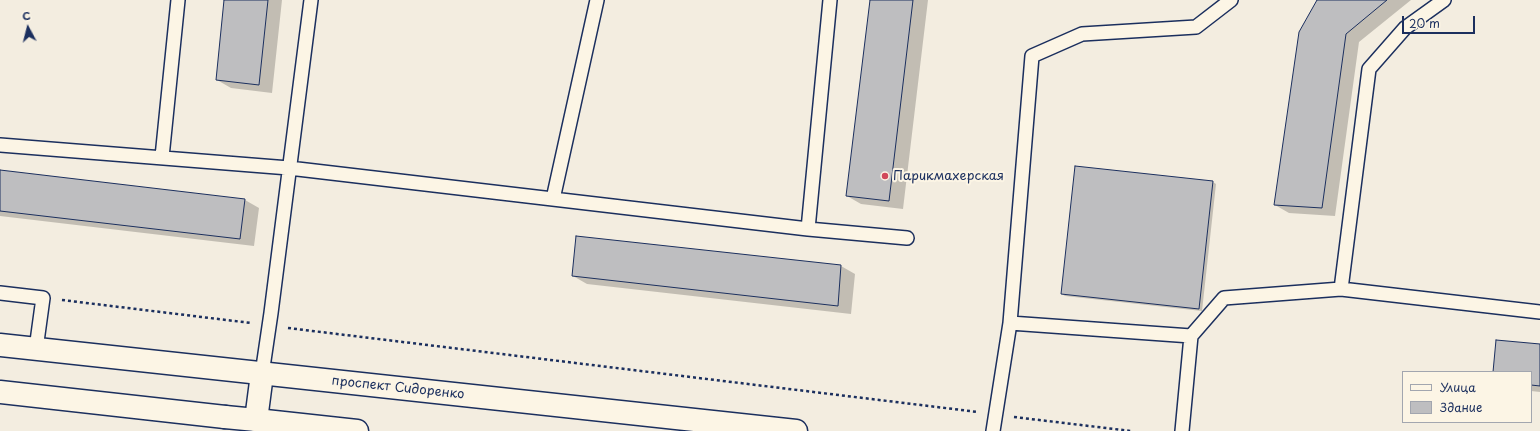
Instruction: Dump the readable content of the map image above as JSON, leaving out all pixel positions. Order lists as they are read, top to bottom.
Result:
{
  "streets": {
    "main road": ["проспект Сидоренко"]
  },
  "places": ["Парикмахерская"],
  "legend": ["Улица", "Здание"],
  "scale_bar": "20 m",
  "north": "top"
}
